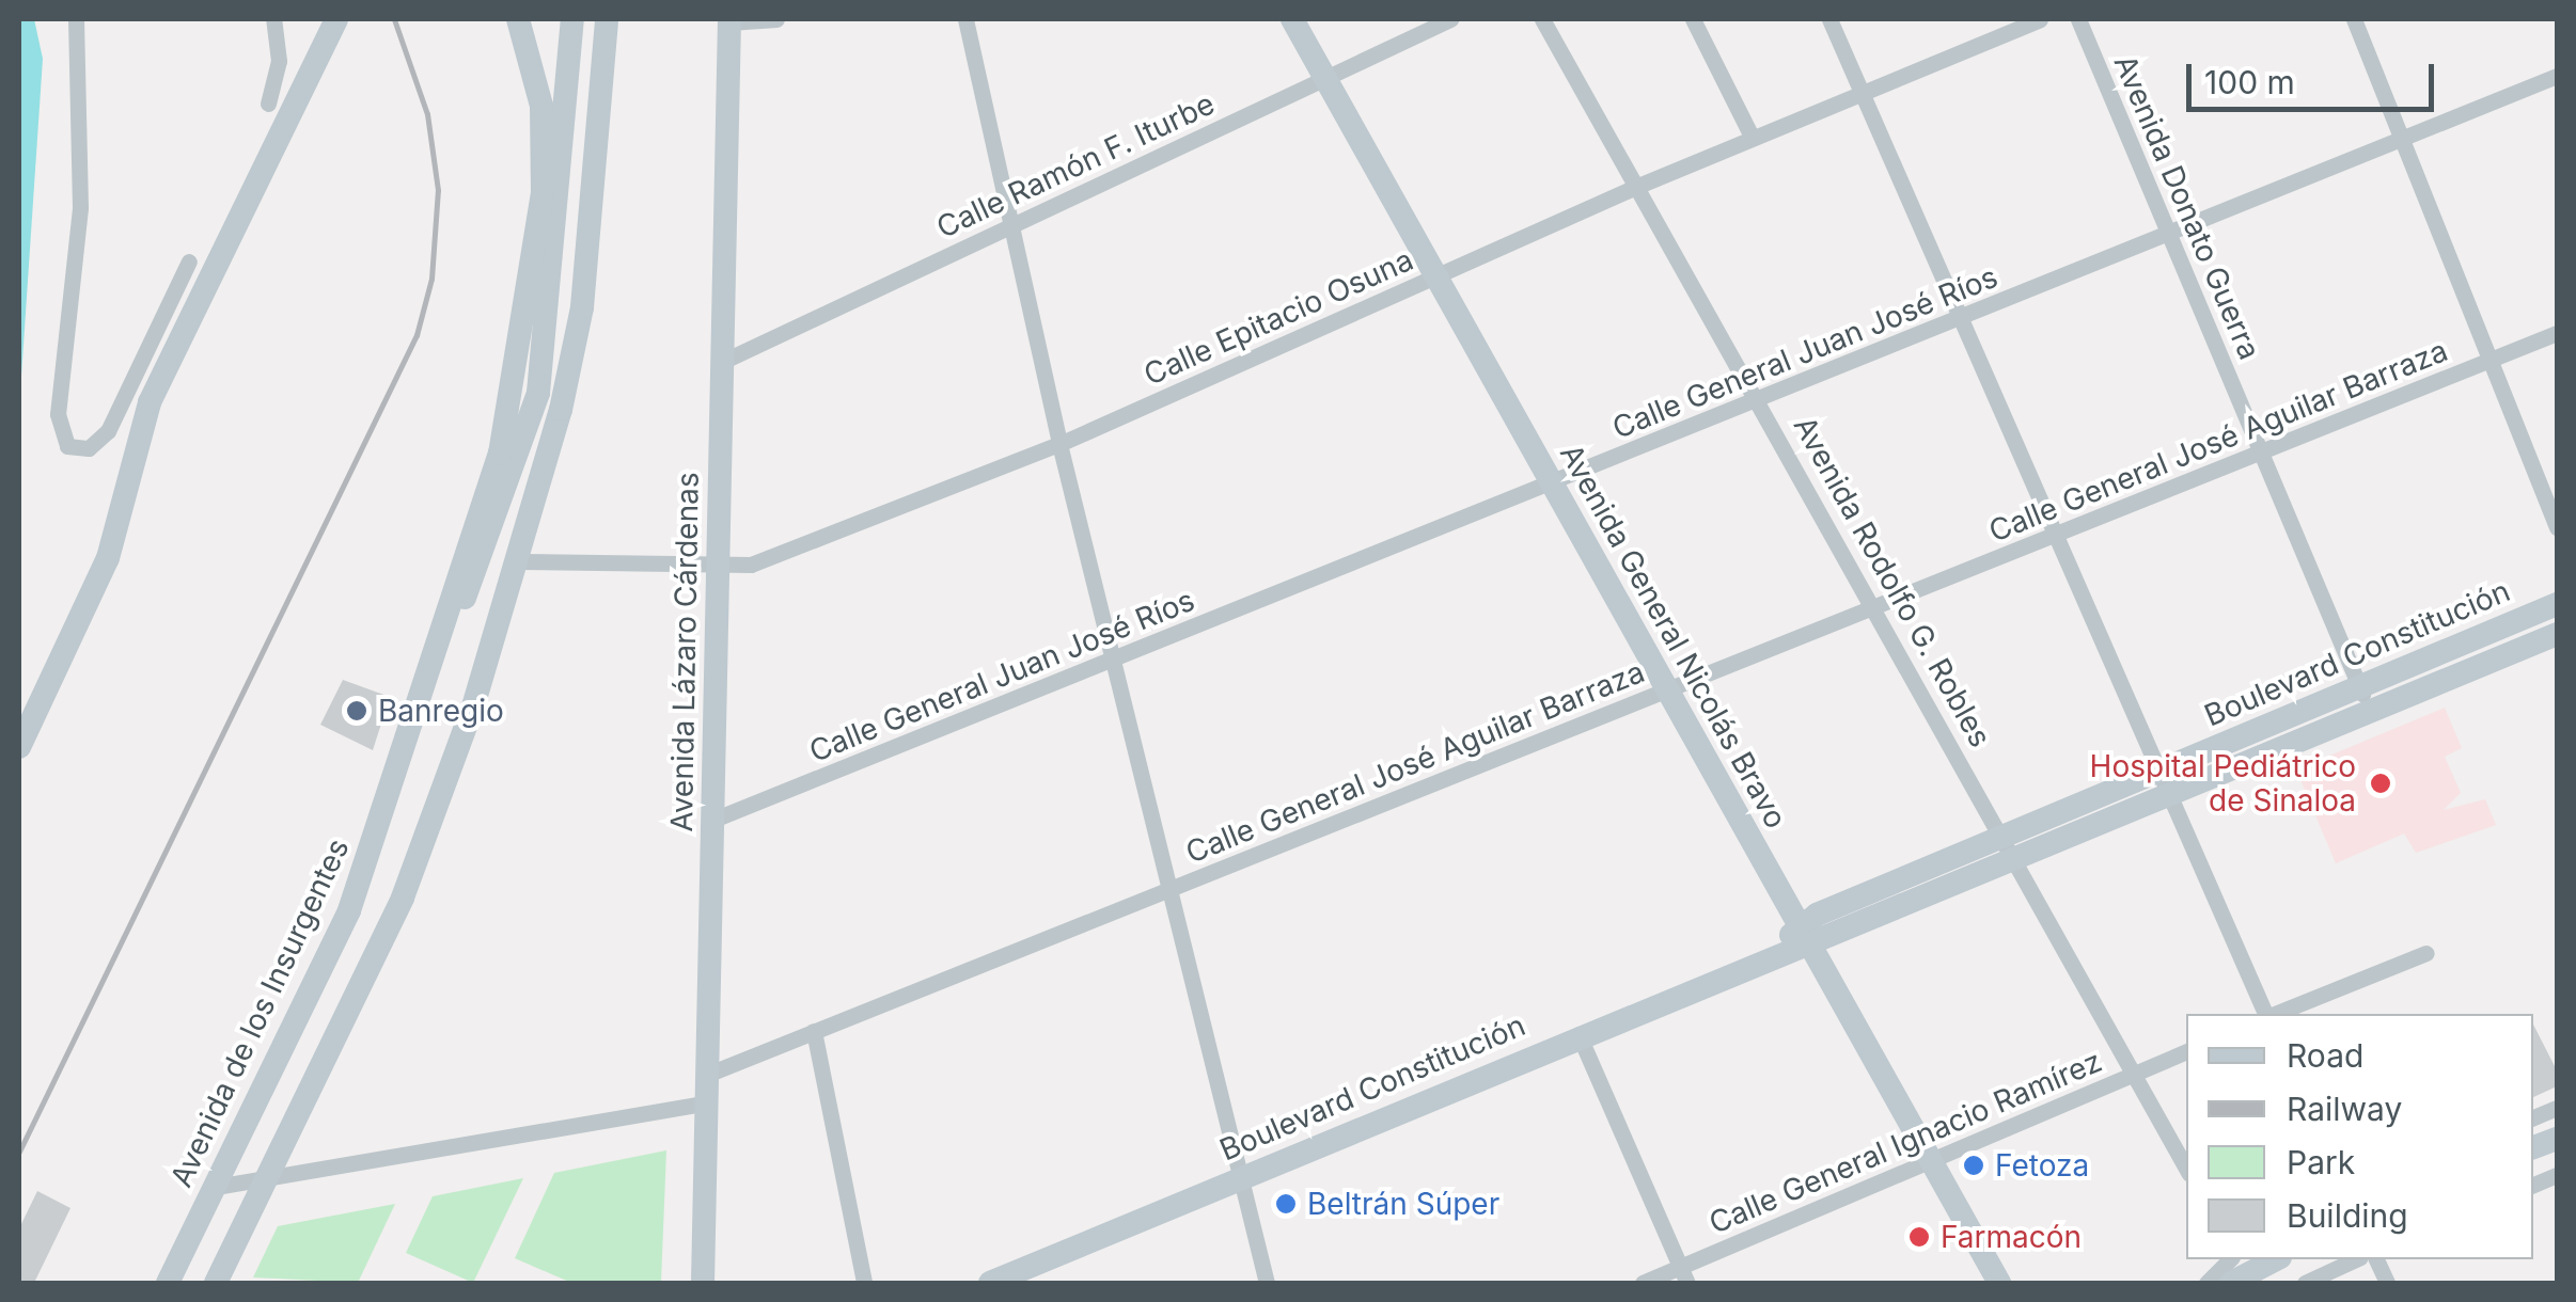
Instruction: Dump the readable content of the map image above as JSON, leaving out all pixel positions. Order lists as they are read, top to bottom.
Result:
{
  "streets": {
    "main road": [
      "Avenida General Nicolás Bravo",
      "Avenida Lázaro Cárdenas",
      "Boulevard Constitución",
      "Avenida de los Insurgentes"
    ],
    "street": [
      "Calle Ramón F. Iturbe",
      "Avenida Donato Guerra",
      "Calle Epitacio Osuna",
      "Calle General Juan José Ríos",
      "Calle General José Aguilar Barraza",
      "Avenida Rodolfo G. Robles",
      "Calle General Ignacio Ramírez"
    ]
  },
  "crossings": [
    ["Calle Ramón F. Iturbe", "Avenida General Nicolás Bravo"],
    ["Calle Ramón F. Iturbe", "Avenida Lázaro Cárdenas"],
    ["Avenida Donato Guerra", "Calle General Juan José Ríos"],
    ["Avenida Donato Guerra", "Calle General José Aguilar Barraza"],
    ["Avenida Donato Guerra", "Boulevard Constitución"],
    ["Calle Epitacio Osuna", "Avenida Rodolfo G. Robles"],
    ["Calle Epitacio Osuna", "Avenida General Nicolás Bravo"],
    ["Calle Epitacio Osuna", "Avenida Lázaro Cárdenas"],
    ["Calle General Juan José Ríos", "Avenida Rodolfo G. Robles"],
    ["Calle General Juan José Ríos", "Avenida General Nicolás Bravo"],
    ["Calle General Juan José Ríos", "Avenida Lázaro Cárdenas"],
    ["Calle General José Aguilar Barraza", "Avenida Rodolfo G. Robles"],
    ["Calle General José Aguilar Barraza", "Avenida General Nicolás Bravo"],
    ["Calle General José Aguilar Barraza", "Avenida Lázaro Cárdenas"],
    ["Avenida Rodolfo G. Robles", "Boulevard Constitución"],
    ["Avenida Rodolfo G. Robles", "Calle General Ignacio Ramírez"],
    ["Avenida General Nicolás Bravo", "Boulevard Constitución"],
    ["Avenida General Nicolás Bravo", "Calle General Ignacio Ramírez"]
  ],
  "places": [
    "Banregio",
    "Hospital Pediátrico de Sinaloa",
    "Fetoza",
    "Beltrán Súper",
    "Farmacón"
  ],
  "legend": [
    "Road",
    "Railway",
    "Park",
    "Building"
  ],
  "scale_bar": "100 m"
}
